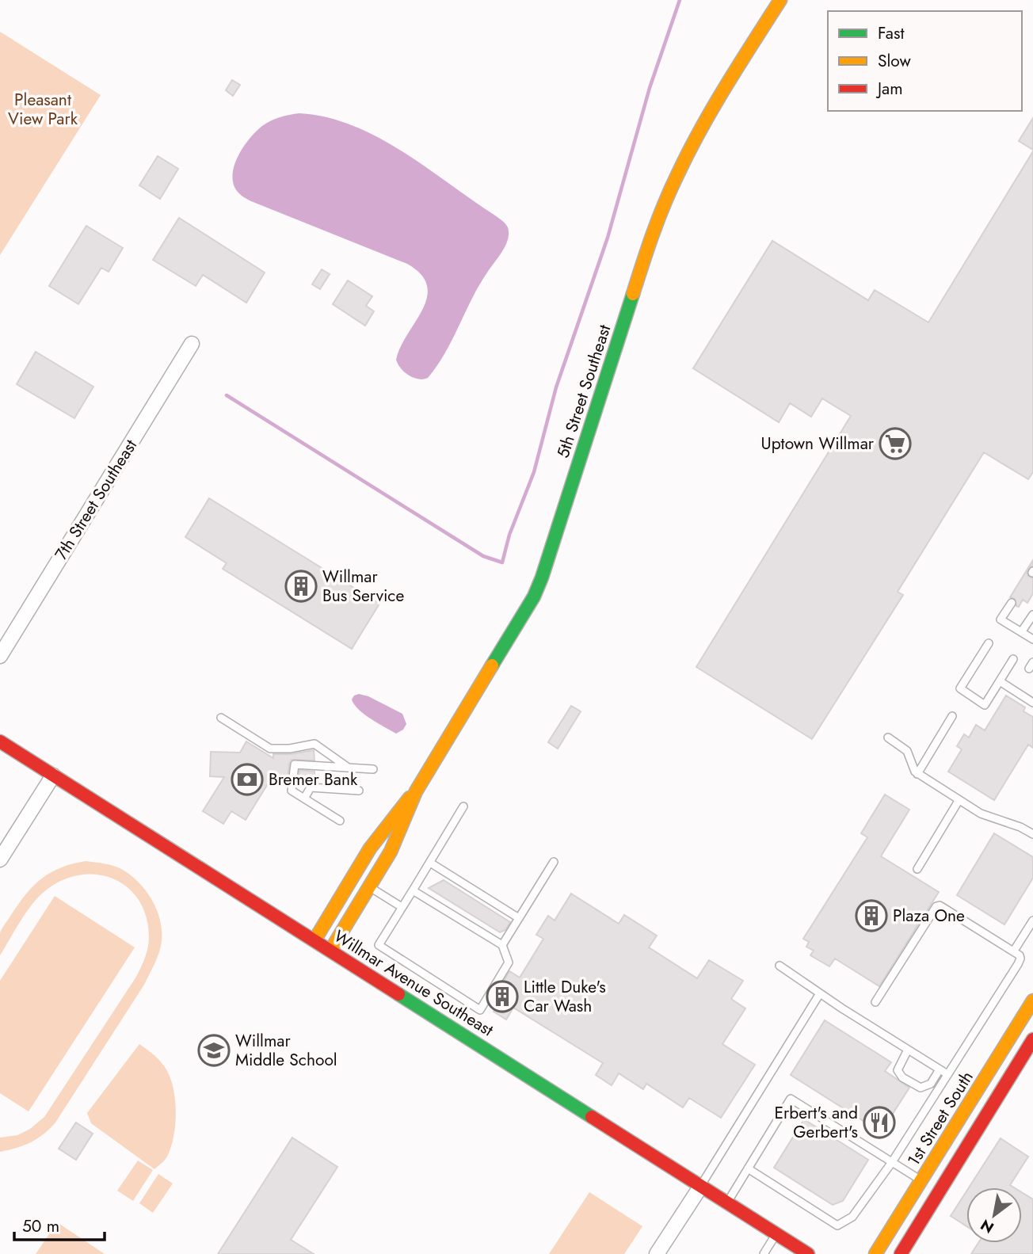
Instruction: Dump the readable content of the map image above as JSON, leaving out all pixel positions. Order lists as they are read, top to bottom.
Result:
{
  "streets": {
    "main road": ["5th Street Southeast", "Willmar Avenue Southeast", "1st Street South"],
    "street": ["7th Street Southeast"]
  },
  "crossings": [
    ["5th Street Southeast", "Willmar Avenue Southeast"]
  ],
  "parks": ["Pleasant View Park"],
  "places": {
    "supermarket": ["Uptown Willmar"],
    "building": ["Willmar Bus Service", "Plaza One", "Little Duke's Car Wash"],
    "bank": ["Bremer Bank"],
    "school or university": ["Willmar Middle School"],
    "restaurant": ["Erbert's and Gerbert's"]
  },
  "legend": ["Fast", "Slow", "Jam"],
  "scale_bar": "50 m",
  "north": "bottom left"
}
